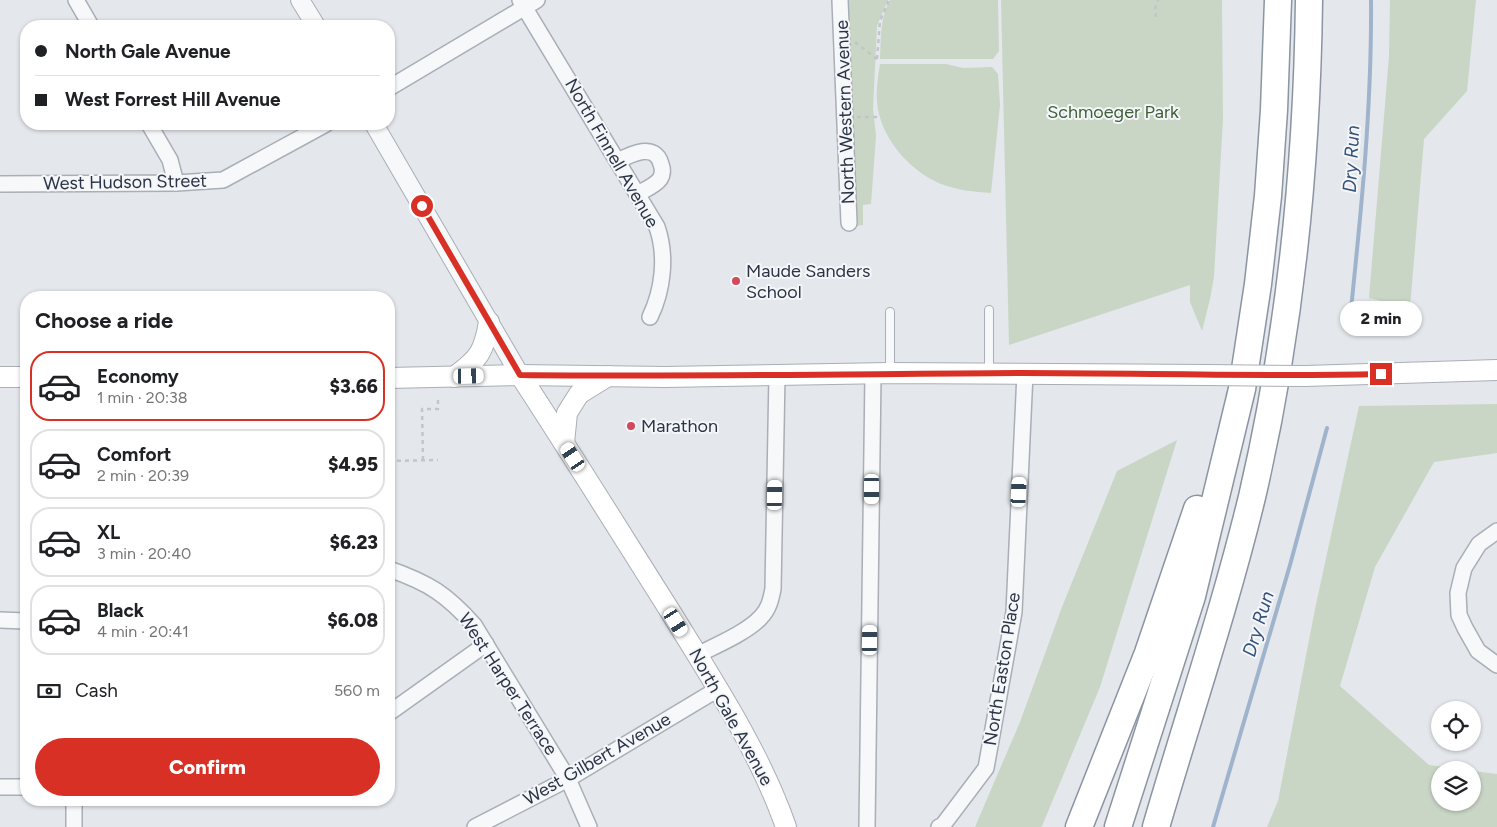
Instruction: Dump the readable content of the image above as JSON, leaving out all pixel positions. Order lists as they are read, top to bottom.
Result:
{
  "streets": {
    "main road": ["North Gale Avenue"],
    "street": [
      "North Western Avenue",
      "North Finnell Avenue",
      "West Hudson Street",
      "North Easton Place",
      "West Harper Terrace",
      "West Gilbert Avenue"
    ]
  },
  "crossings": [
    ["West Harper Terrace", "West Gilbert Avenue"],
    ["North Gale Avenue", "West Gilbert Avenue"]
  ],
  "water": ["Dry Run"],
  "parks": ["Schmoeger Park"],
  "places": ["Maude Sanders School", "Marathon"],
  "page": {
    "banner": ["North Gale Avenue", "West Forrest Hill Avenue"],
    "heading": "Choose a ride",
    "bubble": "2 min",
    "list": [
      {
        "name": "Economy",
        "note": "1 min · 20:38",
        "value": "$3.66"
      },
      {
        "name": "Comfort",
        "note": "2 min · 20:39",
        "value": "$4.95"
      },
      {
        "name": "XL",
        "note": "3 min · 20:40",
        "value": "$6.23"
      },
      {
        "name": "Black",
        "note": "4 min · 20:41",
        "value": "$6.08"
      }
    ],
    "pay": ["Cash", "560 m"],
    "buttons": "Confirm"
  }
}
